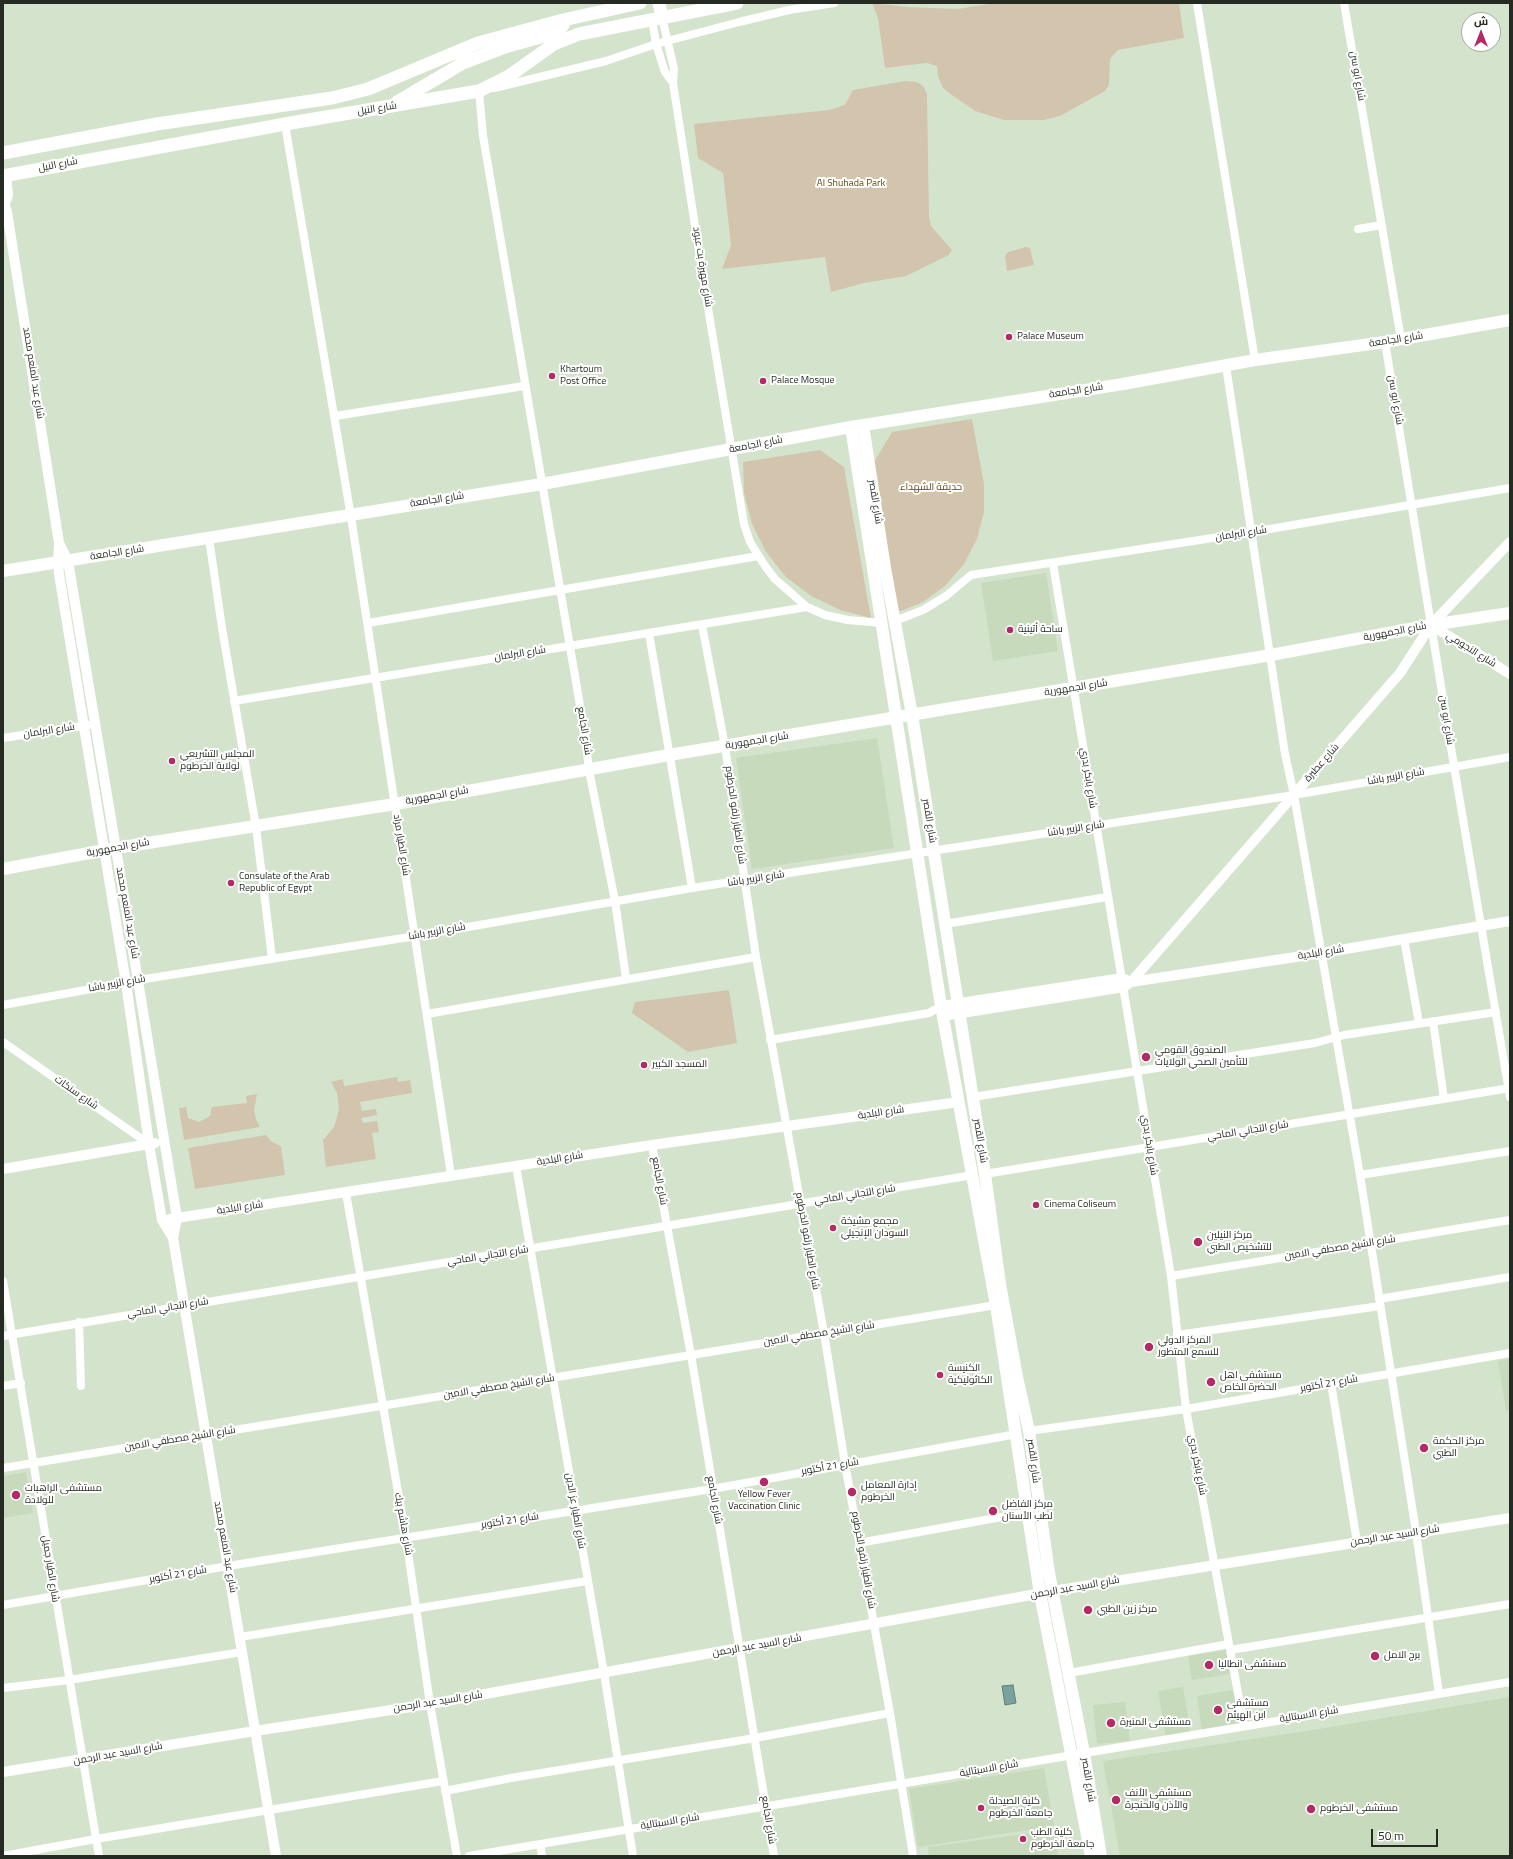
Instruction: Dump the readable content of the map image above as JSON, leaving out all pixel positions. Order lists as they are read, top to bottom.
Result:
{
  "streets": {
    "main road": [
      "شارع النيل",
      "شارع الجامعة",
      "شارع القصر",
      "شارع الجمهورية"
    ],
    "street": [
      "شارع ابو سن",
      "شارع مهيرة بت عبود",
      "شارع عبد المنعم محمد",
      "شارع البرلمان",
      "شارع النجومي",
      "شارع الجامع",
      "شارع عطبرة",
      "شارع الزبير باشا",
      "شارع بابكر بدري",
      "شارع الطيار زلفو الخرطوم",
      "شارع الطيار مراد",
      "شارع البلدية",
      "شارع سنكات",
      "شارع التجاني الماحي",
      "شارع الشيخ مصطفي الامين",
      "شارع 21 أكتوبر",
      "شارع الطيار عز الدين",
      "شارع هاشم بيك",
      "شارع السيد عبد الرحمن",
      "شارع الطيار جميل",
      "شارع الاسبتالية"
    ]
  },
  "crossings": [
    ["شارع ابو سن", "شارع الجامعة"],
    ["شارع ابو سن", "شارع البرلمان"],
    ["شارع ابو سن", "شارع الجمهورية"],
    ["شارع ابو سن", "شارع النجومي"],
    ["شارع ابو سن", "شارع عطبرة"],
    ["شارع ابو سن", "شارع الزبير باشا"],
    ["شارع ابو سن", "شارع البلدية"],
    ["شارع ابو سن", "شارع التجاني الماحي"],
    ["شارع النيل", "شارع عبد المنعم محمد"],
    ["شارع النيل", "شارع الجامع"],
    ["شارع النيل", "شارع الطيار مراد"],
    ["شارع مهيرة بت عبود", "شارع الجامعة"],
    ["شارع مهيرة بت عبود", "شارع القصر"],
    ["شارع مهيرة بت عبود", "شارع البرلمان"],
    ["شارع الجامعة", "شارع عبد المنعم محمد"],
    ["شارع الجامعة", "شارع القصر"],
    ["شارع الجامعة", "شارع الجامع"],
    ["شارع الجامعة", "شارع الطيار مراد"],
    ["شارع عبد المنعم محمد", "شارع البرلمان"],
    ["شارع عبد المنعم محمد", "شارع الجمهورية"],
    ["شارع عبد المنعم محمد", "شارع الزبير باشا"],
    ["شارع عبد المنعم محمد", "شارع البلدية"],
    ["شارع عبد المنعم محمد", "شارع سنكات"],
    ["شارع عبد المنعم محمد", "شارع التجاني الماحي"],
    ["شارع عبد المنعم محمد", "شارع الشيخ مصطفي الامين"],
    ["شارع عبد المنعم محمد", "شارع 21 أكتوبر"],
    ["شارع عبد المنعم محمد", "شارع السيد عبد الرحمن"],
    ["شارع القصر", "شارع البرلمان"],
    ["شارع القصر", "شارع الجمهورية"],
    ["شارع القصر", "شارع الزبير باشا"],
    ["شارع القصر", "شارع البلدية"],
    ["شارع القصر", "شارع التجاني الماحي"],
    ["شارع القصر", "شارع الشيخ مصطفي الامين"],
    ["شارع القصر", "شارع 21 أكتوبر"],
    ["شارع القصر", "شارع السيد عبد الرحمن"],
    ["شارع القصر", "شارع الاسبتالية"],
    ["شارع البرلمان", "شارع الجامع"],
    ["شارع البرلمان", "شارع بابكر بدري"],
    ["شارع البرلمان", "شارع الطيار زلفو الخرطوم"],
    ["شارع البرلمان", "شارع الطيار مراد"],
    ["شارع الجمهورية", "شارع النجومي"],
    ["شارع الجمهورية", "شارع الجامع"],
    ["شارع الجمهورية", "شارع عطبرة"],
    ["شارع الجمهورية", "شارع بابكر بدري"],
    ["شارع الجمهورية", "شارع الطيار زلفو الخرطوم"],
    ["شارع الجمهورية", "شارع الطيار مراد"],
    ["شارع النجومي", "شارع عطبرة"],
    ["شارع الجامع", "شارع الزبير باشا"],
    ["شارع الجامع", "شارع البلدية"],
    ["شارع الجامع", "شارع التجاني الماحي"],
    ["شارع الجامع", "شارع الشيخ مصطفي الامين"],
    ["شارع الجامع", "شارع 21 أكتوبر"],
    ["شارع الجامع", "شارع السيد عبد الرحمن"],
    ["شارع الجامع", "شارع الاسبتالية"],
    ["شارع عطبرة", "شارع الزبير باشا"],
    ["شارع عطبرة", "شارع بابكر بدري"],
    ["شارع عطبرة", "شارع البلدية"],
    ["شارع الزبير باشا", "شارع بابكر بدري"],
    ["شارع الزبير باشا", "شارع الطيار زلفو الخرطوم"],
    ["شارع الزبير باشا", "شارع الطيار مراد"],
    ["شارع بابكر بدري", "شارع البلدية"],
    ["شارع بابكر بدري", "شارع التجاني الماحي"],
    ["شارع بابكر بدري", "شارع الشيخ مصطفي الامين"],
    ["شارع بابكر بدري", "شارع 21 أكتوبر"],
    ["شارع بابكر بدري", "شارع السيد عبد الرحمن"],
    ["شارع بابكر بدري", "شارع الاسبتالية"],
    ["شارع الطيار زلفو الخرطوم", "شارع البلدية"],
    ["شارع الطيار زلفو الخرطوم", "شارع التجاني الماحي"],
    ["شارع الطيار زلفو الخرطوم", "شارع الشيخ مصطفي الامين"],
    ["شارع الطيار زلفو الخرطوم", "شارع 21 أكتوبر"],
    ["شارع الطيار زلفو الخرطوم", "شارع السيد عبد الرحمن"],
    ["شارع الطيار زلفو الخرطوم", "شارع الاسبتالية"],
    ["شارع الطيار مراد", "شارع البلدية"],
    ["شارع البلدية", "شارع الطيار عز الدين"],
    ["شارع البلدية", "شارع هاشم بيك"],
    ["شارع التجاني الماحي", "شارع الطيار عز الدين"],
    ["شارع التجاني الماحي", "شارع هاشم بيك"],
    ["شارع التجاني الماحي", "شارع الطيار جميل"],
    ["شارع الشيخ مصطفي الامين", "شارع الطيار عز الدين"],
    ["شارع الشيخ مصطفي الامين", "شارع هاشم بيك"],
    ["شارع الشيخ مصطفي الامين", "شارع الطيار جميل"],
    ["شارع 21 أكتوبر", "شارع الطيار عز الدين"],
    ["شارع 21 أكتوبر", "شارع هاشم بيك"],
    ["شارع 21 أكتوبر", "شارع الطيار جميل"],
    ["شارع الطيار عز الدين", "شارع السيد عبد الرحمن"],
    ["شارع الطيار عز الدين", "شارع الاسبتالية"],
    ["شارع هاشم بيك", "شارع السيد عبد الرحمن"],
    ["شارع السيد عبد الرحمن", "شارع الطيار جميل"]
  ],
  "parks": ["Al Shuhada Park", "حديقة الشهداء"],
  "places": [
    "Palace Museum",
    "Khartoum Post Office",
    "Palace Mosque",
    "ساحة أتينية",
    "المجلس التشريعي لولاية الخرطوم",
    "Consulate of the Arab Republic of Egypt",
    "الصندوق القومي للتأمين الصحي الولايات",
    "المسجد الكبير",
    "Cinema Coliseum",
    "مجمع مشيخة السودان الإنجيلي",
    "مركز النيلين للتشخيص الطبي",
    "المركز الدولي للسمع المتطور",
    "الكنيسة الكاثوليكية",
    "مستشفى اهل الحضرة الخاص",
    "مركز الحكمة الطبي",
    "Yellow Fever Vaccination Clinic",
    "إدارة المعامل الخرطوم",
    "مستشفى الراهبات للولادة",
    "مركز الفاضل لطب الأسنان",
    "مركز زين الطبي",
    "برج الامل",
    "مستشفى انطاليا",
    "مستشفى ابن الهيثم",
    "مستشفى المنيرة",
    "مستشفى الأنف والأذن والحنجرة",
    "كلية الصيدلة جامعة الخرطوم",
    "مستشفى الخرطوم",
    "كلية الطب جامعة الخرطوم"
  ],
  "scale_bar": "50 m",
  "north": "top"
}
